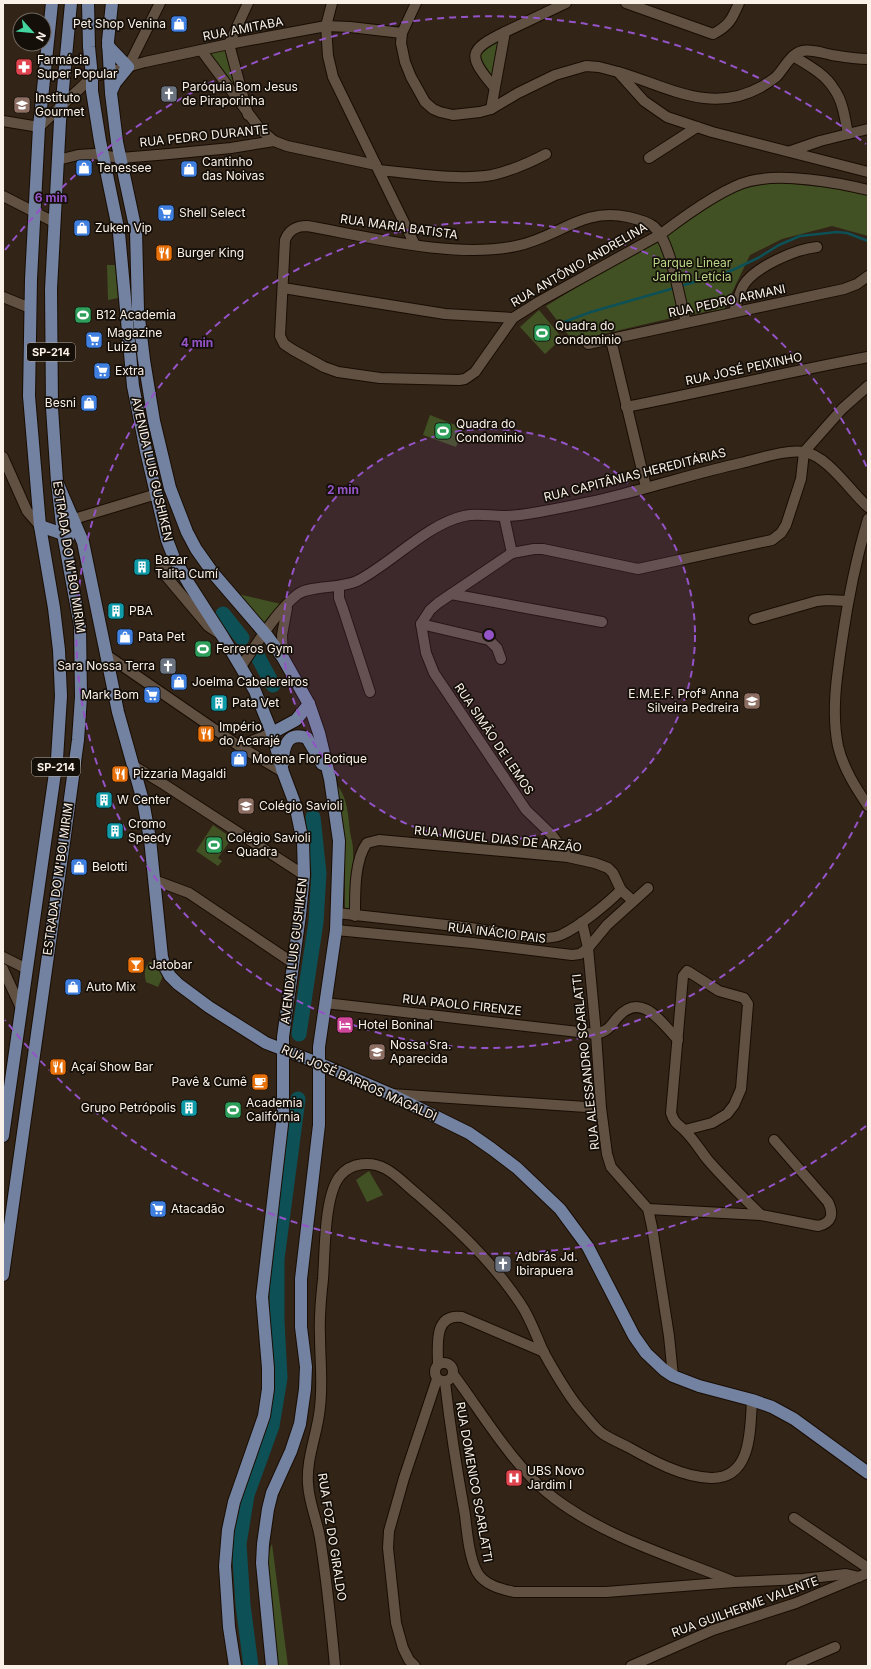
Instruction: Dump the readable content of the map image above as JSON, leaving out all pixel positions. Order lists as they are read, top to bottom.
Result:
{
  "streets": {
    "main road": [
      "SP-214",
      "AVENIDA LUIS GUSHIKEN",
      "ESTRADA DO M'BOI MIRIM",
      "RUA JOSÉ BARROS MAGALDI"
    ],
    "street": [
      "RUA AMITABA",
      "RUA PEDRO DURANTE",
      "RUA MARIA BATISTA",
      "RUA ANTÔNIO ANDRELINA",
      "RUA PEDRO ARMANI",
      "RUA JOSÉ PEIXINHO",
      "RUA CAPITÂNIAS HEREDITÁRIAS",
      "RUA SIMÃO DE LEMOS",
      "RUA MIGUEL DIAS DE ARZÃO",
      "RUA INÁCIO PAIS",
      "RUA PAOLO FIRENZE",
      "RUA ALESSANDRO SCARLATTI",
      "RUA DOMENICO SCARLATTI",
      "RUA FOZ DO GIRALDO",
      "RUA GUILHERME VALENTE"
    ]
  },
  "crossings": [
    ["RUA AMITABA", "AVENIDA LUIS GUSHIKEN"],
    ["RUA PEDRO DURANTE", "AVENIDA LUIS GUSHIKEN"],
    ["RUA PEDRO DURANTE", "ESTRADA DO M'BOI MIRIM"],
    ["RUA MARIA BATISTA", "RUA ANTÔNIO ANDRELINA"],
    ["AVENIDA LUIS GUSHIKEN", "RUA CAPITÂNIAS HEREDITÁRIAS"],
    ["AVENIDA LUIS GUSHIKEN", "RUA INÁCIO PAIS"],
    ["AVENIDA LUIS GUSHIKEN", "RUA PAOLO FIRENZE"],
    ["AVENIDA LUIS GUSHIKEN", "RUA JOSÉ BARROS MAGALDI"],
    ["ESTRADA DO M'BOI MIRIM", "RUA JOSÉ BARROS MAGALDI"],
    ["RUA SIMÃO DE LEMOS", "RUA MIGUEL DIAS DE ARZÃO"],
    ["RUA MIGUEL DIAS DE ARZÃO", "RUA INÁCIO PAIS"],
    ["RUA INÁCIO PAIS", "RUA ALESSANDRO SCARLATTI"],
    ["RUA PAOLO FIRENZE", "RUA ALESSANDRO SCARLATTI"],
    ["RUA JOSÉ BARROS MAGALDI", "RUA FOZ DO GIRALDO"],
    ["RUA DOMENICO SCARLATTI", "RUA GUILHERME VALENTE"]
  ],
  "parks": ["Parque Linear Jardim Letícia"],
  "places": {
    "shop": [
      "Pet Shop Venina",
      "Tenessee",
      "Cantinho das Noivas",
      "Zuken Vip",
      "Besni",
      "Pata Pet",
      "Joelma Cabelereiros",
      "Morena Flor Botique",
      "Belotti",
      "Auto Mix"
    ],
    "pharmacy": ["Farmácia Super Popular"],
    "church": ["Paróquia Bom Jesus de Piraporinha", "Sara Nossa Terra", "Adbrás Jd. Ibirapuera"],
    "school or university": [
      "Instituto Gourmet",
      "E.M.E.F. Profª Anna Silveira Pedreira",
      "Colégio Savioli",
      "Nossa Sra. Aparecida"
    ],
    "supermarket": [
      "Shell Select",
      "Magazine Luiza",
      "Extra",
      "Mark Bom",
      "Atacadão"
    ],
    "restaurant": [
      "Burger King",
      "Império do Acarajé",
      "Pizzaria Magaldi",
      "Açaí Show Bar"
    ],
    "sports": [
      "B12 Academia",
      "Quadra do condominio",
      "Quadra do Condominio",
      "Ferreros Gym",
      "Colégio Savioli - Quadra",
      "Academia Califórnia"
    ],
    "building": [
      "Bazar Talita Cumí",
      "PBA",
      "Pata Vet",
      "W Center",
      "Cromo Speedy",
      "Grupo Petrópolis"
    ],
    "bar": ["Jatobar"],
    "hotel": ["Hotel Boninal"],
    "cafe": ["Pavê & Cumê"],
    "hospital": ["UBS Novo Jardim I"]
  },
  "north": "bottom right",
  "rings": ["6 min", "4 min", "2 min"]
}
